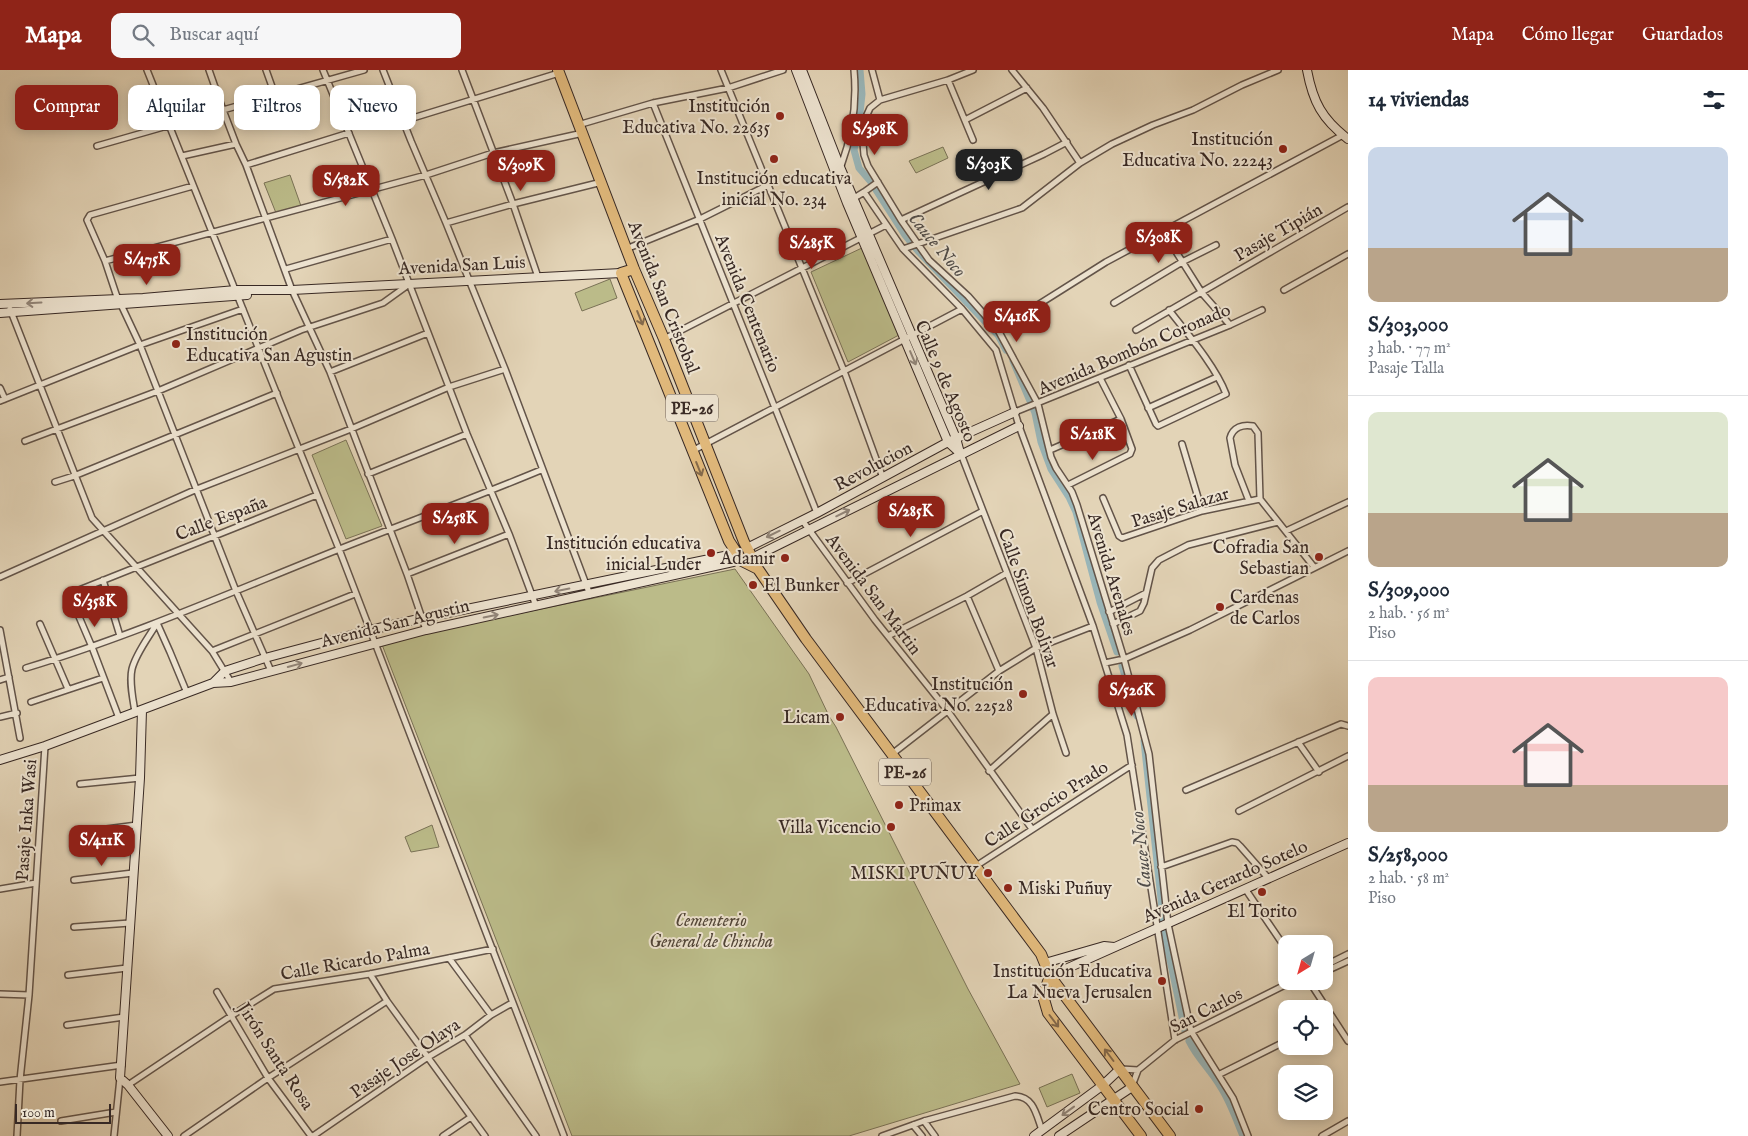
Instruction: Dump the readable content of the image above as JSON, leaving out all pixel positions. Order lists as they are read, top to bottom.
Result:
{
  "streets": {
    "highway": ["Avenida San Luis", "Avenida San Cristobal", "PE-26"],
    "street": [
      "Pasaje Tipián",
      "Avenida Centenario",
      "Avenida Bombón Coronado",
      "Calle 9 de Agosto",
      "Revolucion",
      "Pasaje Salazar",
      "Calle España",
      "Avenida Arenales",
      "Avenida San Martin",
      "Calle Simon Bolivar",
      "Avenida San Agustin",
      "Calle Grocio Prado",
      "Pasaje Inka Wasi",
      "Avenida Gerardo Sotelo",
      "Calle Ricardo Palma",
      "San Carlos",
      "Jirón Santa Rosa",
      "Pasaje Jose Olaya"
    ]
  },
  "crossings": [
    ["Avenida San Luis", "Avenida San Cristobal"],
    ["Avenida San Cristobal", "PE-26"],
    ["Avenida San Cristobal", "Revolucion"],
    ["Avenida San Cristobal", "Avenida San Agustin"],
    ["Avenida San Cristobal", "Calle Grocio Prado"],
    ["Avenida San Cristobal", "Avenida Gerardo Sotelo"],
    ["Avenida Centenario", "Revolucion"],
    ["Avenida Bombón Coronado", "Revolucion"],
    ["Avenida Bombón Coronado", "Avenida Arenales"],
    ["Calle 9 de Agosto", "Revolucion"],
    ["Calle 9 de Agosto", "Calle Simon Bolivar"],
    ["PE-26", "Avenida Gerardo Sotelo"],
    ["Revolucion", "Avenida Arenales"],
    ["Revolucion", "Avenida San Martin"],
    ["Revolucion", "Calle Simon Bolivar"],
    ["Revolucion", "Avenida San Agustin"],
    ["Calle España", "Avenida San Agustin"],
    ["Avenida Arenales", "Calle Grocio Prado"],
    ["Avenida Arenales", "Avenida Gerardo Sotelo"],
    ["Avenida Arenales", "San Carlos"],
    ["Avenida San Martin", "Calle Grocio Prado"],
    ["Avenida San Agustin", "Pasaje Inka Wasi"],
    ["Calle Ricardo Palma", "Jirón Santa Rosa"],
    ["Jirón Santa Rosa", "Pasaje Jose Olaya"]
  ],
  "water": ["Cauce Noco"],
  "parks": ["Cementerio General de Chincha"],
  "places": [
    "Institución Educativa No. 22635",
    "Institución Educativa No. 22243",
    "Institución educativa inicial No. 234",
    "Institución Educativa San Agustin",
    "Institución educativa inicial Luder",
    "Cofradia San Sebastian",
    "Adamir",
    "El Bunker",
    "Cardenas de Carlos",
    "Institución Educativa No. 22528",
    "Licam",
    "Primax",
    "Villa Vicencio",
    "MISKI PUÑUY",
    "Miski Puñuy",
    "El Torito",
    "Institución Educativa La Nueva Jerusalen",
    "Centro Social"
  ],
  "scale_bar": "100 m",
  "north": "bottom left",
  "page": {
    "header": "Mapa",
    "search": "Buscar aquí",
    "nav": ["Mapa", "Cómo llegar", "Guardados"],
    "heading": "14 viviendas",
    "chip": [
      "Comprar",
      "Alquilar",
      "Filtros",
      "Nuevo"
    ],
    "price": [
      "S/398K",
      "S/303K",
      "S/309K",
      "S/582K",
      "S/308K",
      "S/285K",
      "S/475K",
      "S/416K",
      "S/218K",
      "S/285K",
      "S/258K",
      "S/358K",
      "S/526K",
      "S/411K"
    ],
    "list": [
      {
        "name": "S/303,000",
        "note": "3 hab. · 77 m² · Pasaje Talla"
      },
      {
        "name": "S/309,000",
        "note": "2 hab. · 56 m² · Piso"
      },
      {
        "name": "S/258,000",
        "note": "2 hab. · 58 m² · Piso"
      }
    ],
    "scale": "100 m"
  }
}
